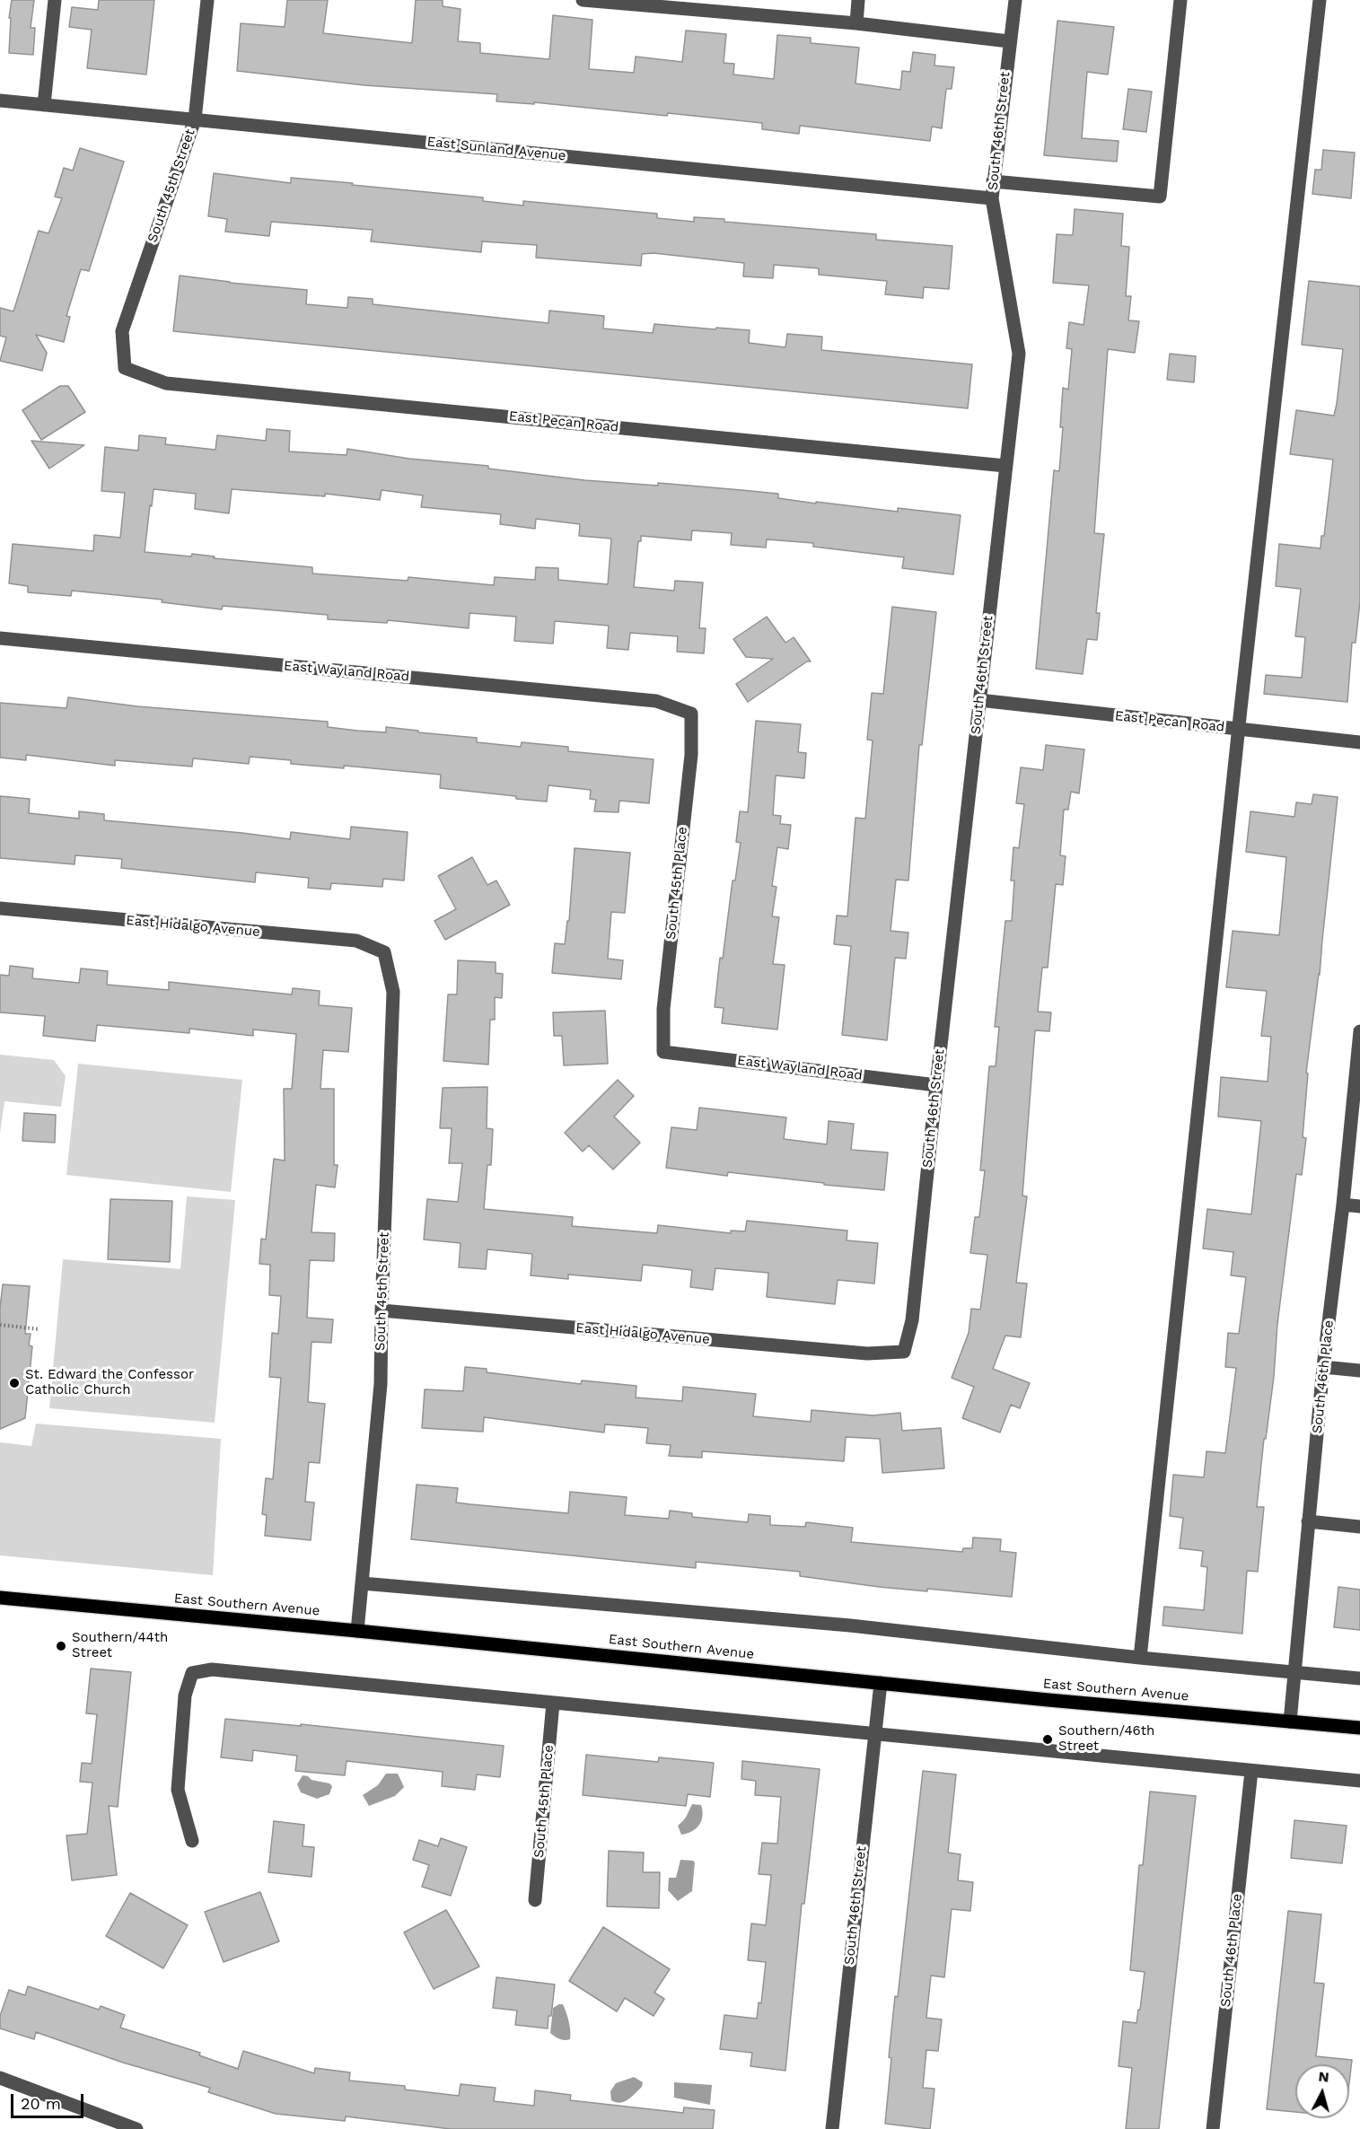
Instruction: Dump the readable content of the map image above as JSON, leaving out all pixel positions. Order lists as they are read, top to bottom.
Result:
{
  "streets": {
    "main road": ["East Southern Avenue"],
    "street": [
      "South 46th Street",
      "East Sunland Avenue",
      "South 45th Street",
      "East Pecan Road",
      "East Wayland Road",
      "South 45th Place",
      "East Hidalgo Avenue",
      "South 46th Place"
    ]
  },
  "crossings": [
    ["South 46th Street", "East Sunland Avenue"],
    ["South 46th Street", "East Pecan Road"],
    ["South 46th Street", "East Wayland Road"],
    ["South 46th Street", "East Hidalgo Avenue"],
    ["South 46th Street", "East Southern Avenue"],
    ["East Sunland Avenue", "South 45th Street"],
    ["South 45th Street", "East Pecan Road"],
    ["South 45th Street", "East Hidalgo Avenue"],
    ["South 45th Street", "East Southern Avenue"],
    ["East Wayland Road", "South 45th Place"],
    ["South 46th Place", "East Southern Avenue"]
  ],
  "places": ["St. Edward the Confessor Catholic Church", "Southern/44th Street", "Southern/46th Street"],
  "scale_bar": "20 m",
  "north": "top"
}
